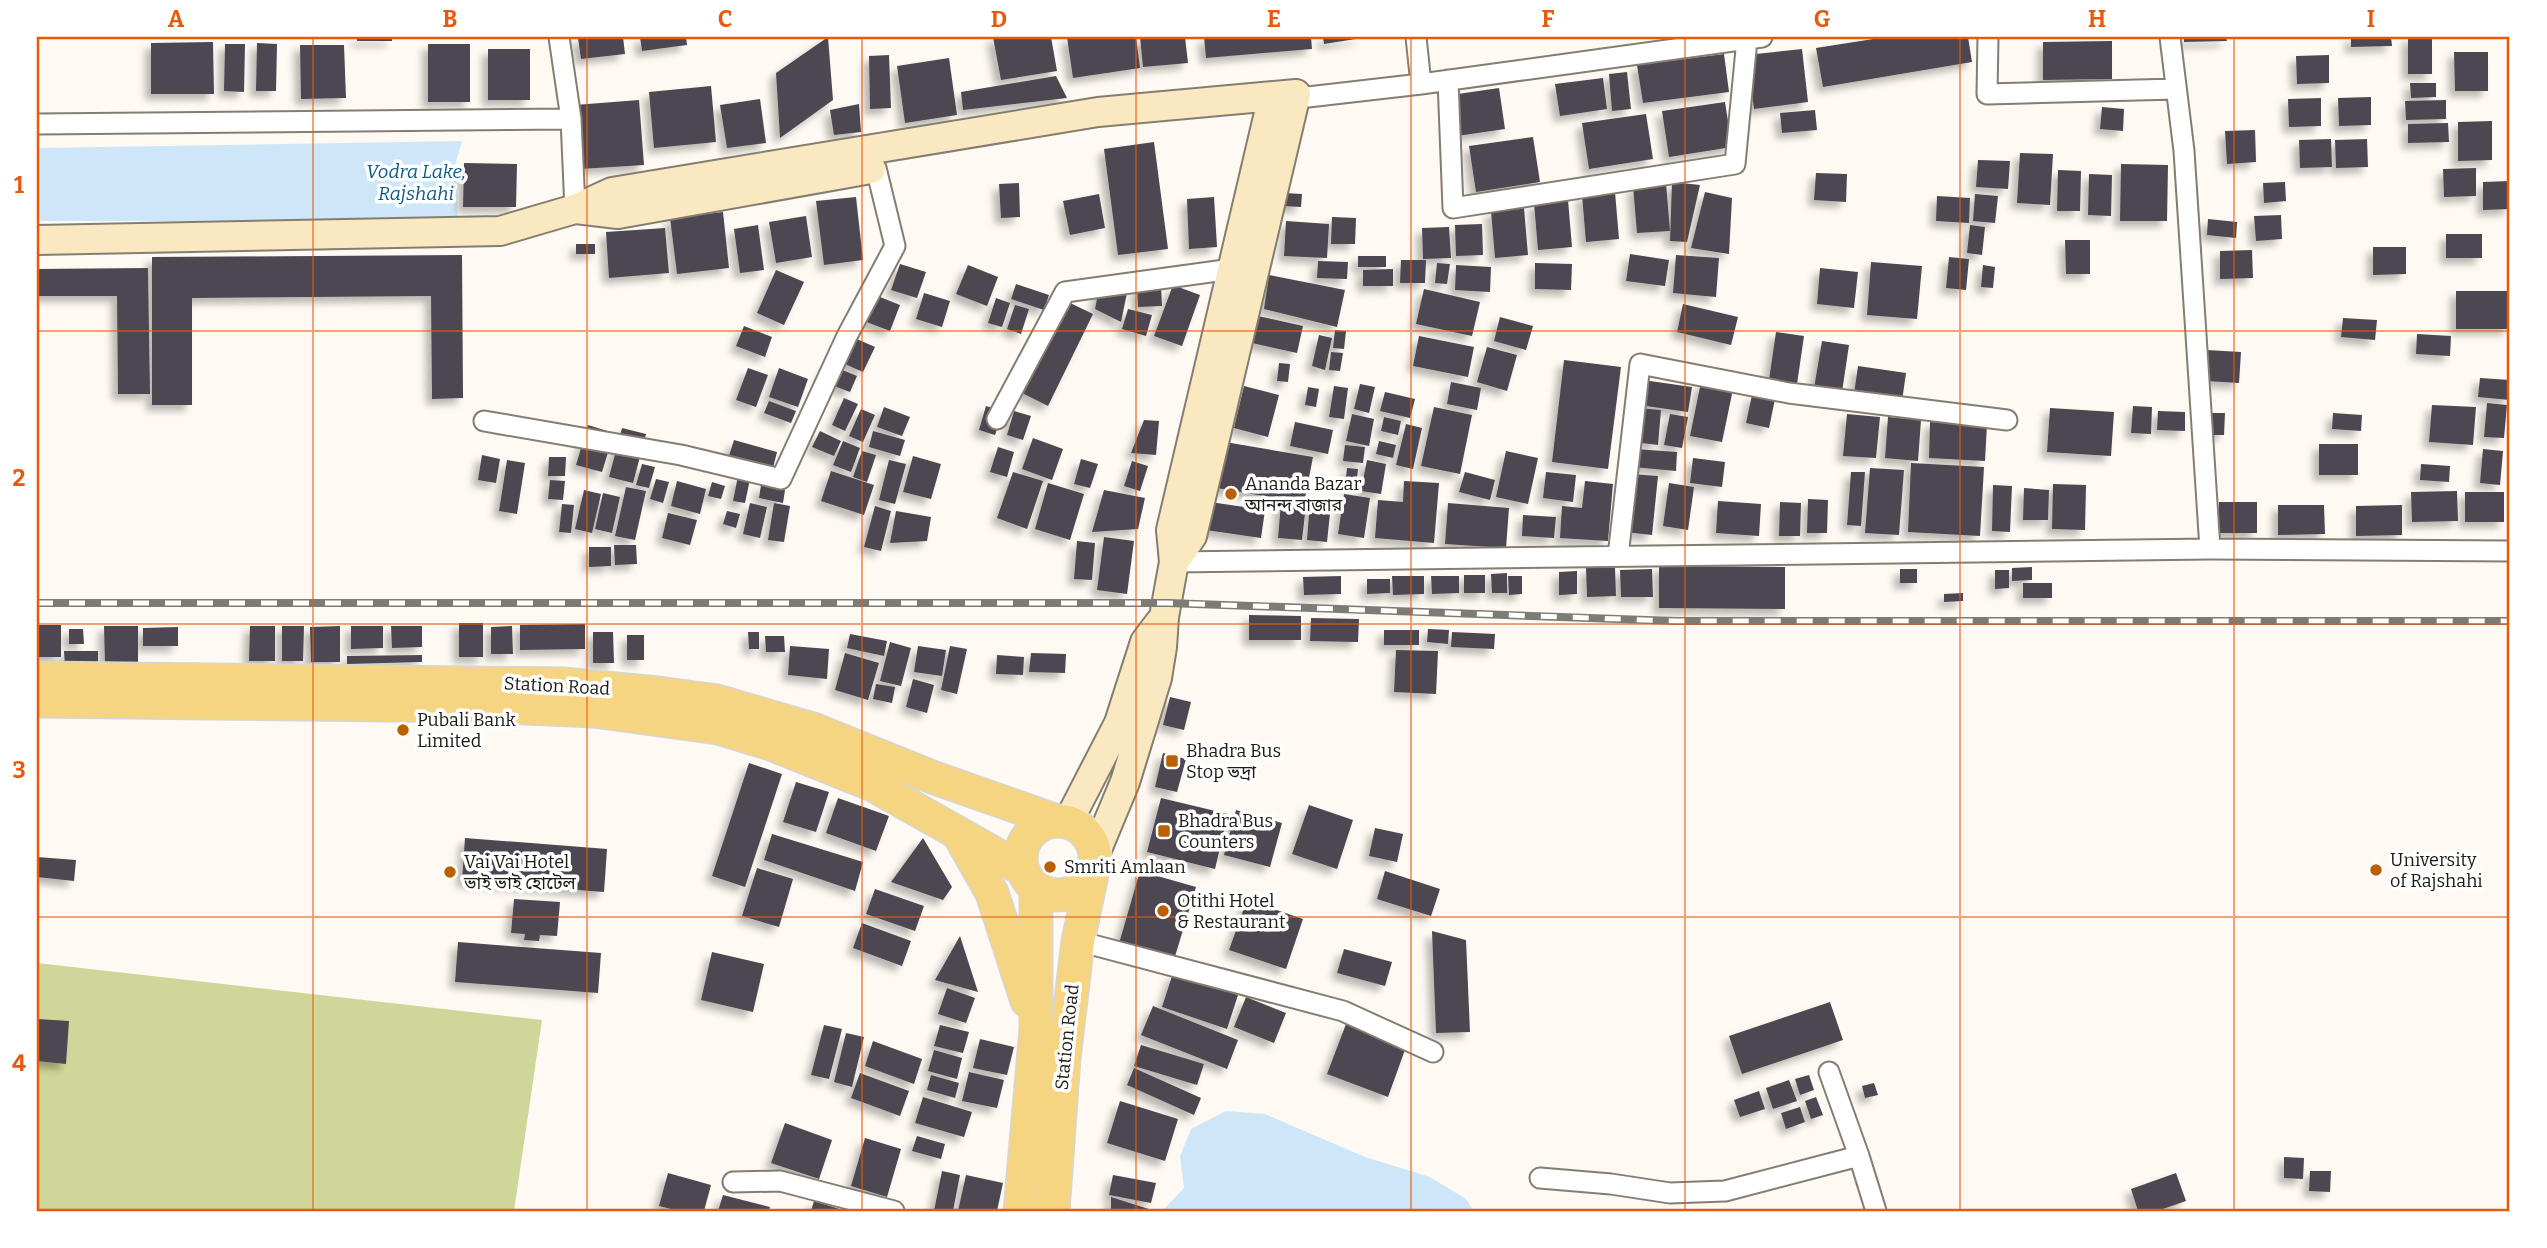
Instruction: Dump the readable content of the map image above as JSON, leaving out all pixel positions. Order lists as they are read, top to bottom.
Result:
{
  "streets": {
    "main road": ["Station Road"]
  },
  "water": ["Vodra Lake, Rajshahi"],
  "places": {
    "other": [
      "Ananda Bazar আনন্দ বাজার",
      "Pubali Bank Limited",
      "Smriti Amlaan",
      "University of Rajshahi",
      "Vai Vai Hotel ভাই ভাই হোটেল",
      "Otithi Hotel & Restaurant"
    ],
    "transit": ["Bhadra Bus Stop ভদ্রা", "Bhadra Bus Counters"]
  },
  "grid": {
    "columns": [
      "A",
      "B",
      "C",
      "D",
      "E",
      "F",
      "G",
      "H",
      "I"
    ],
    "rows": [
      "1",
      "2",
      "3",
      "4"
    ]
  }
}
